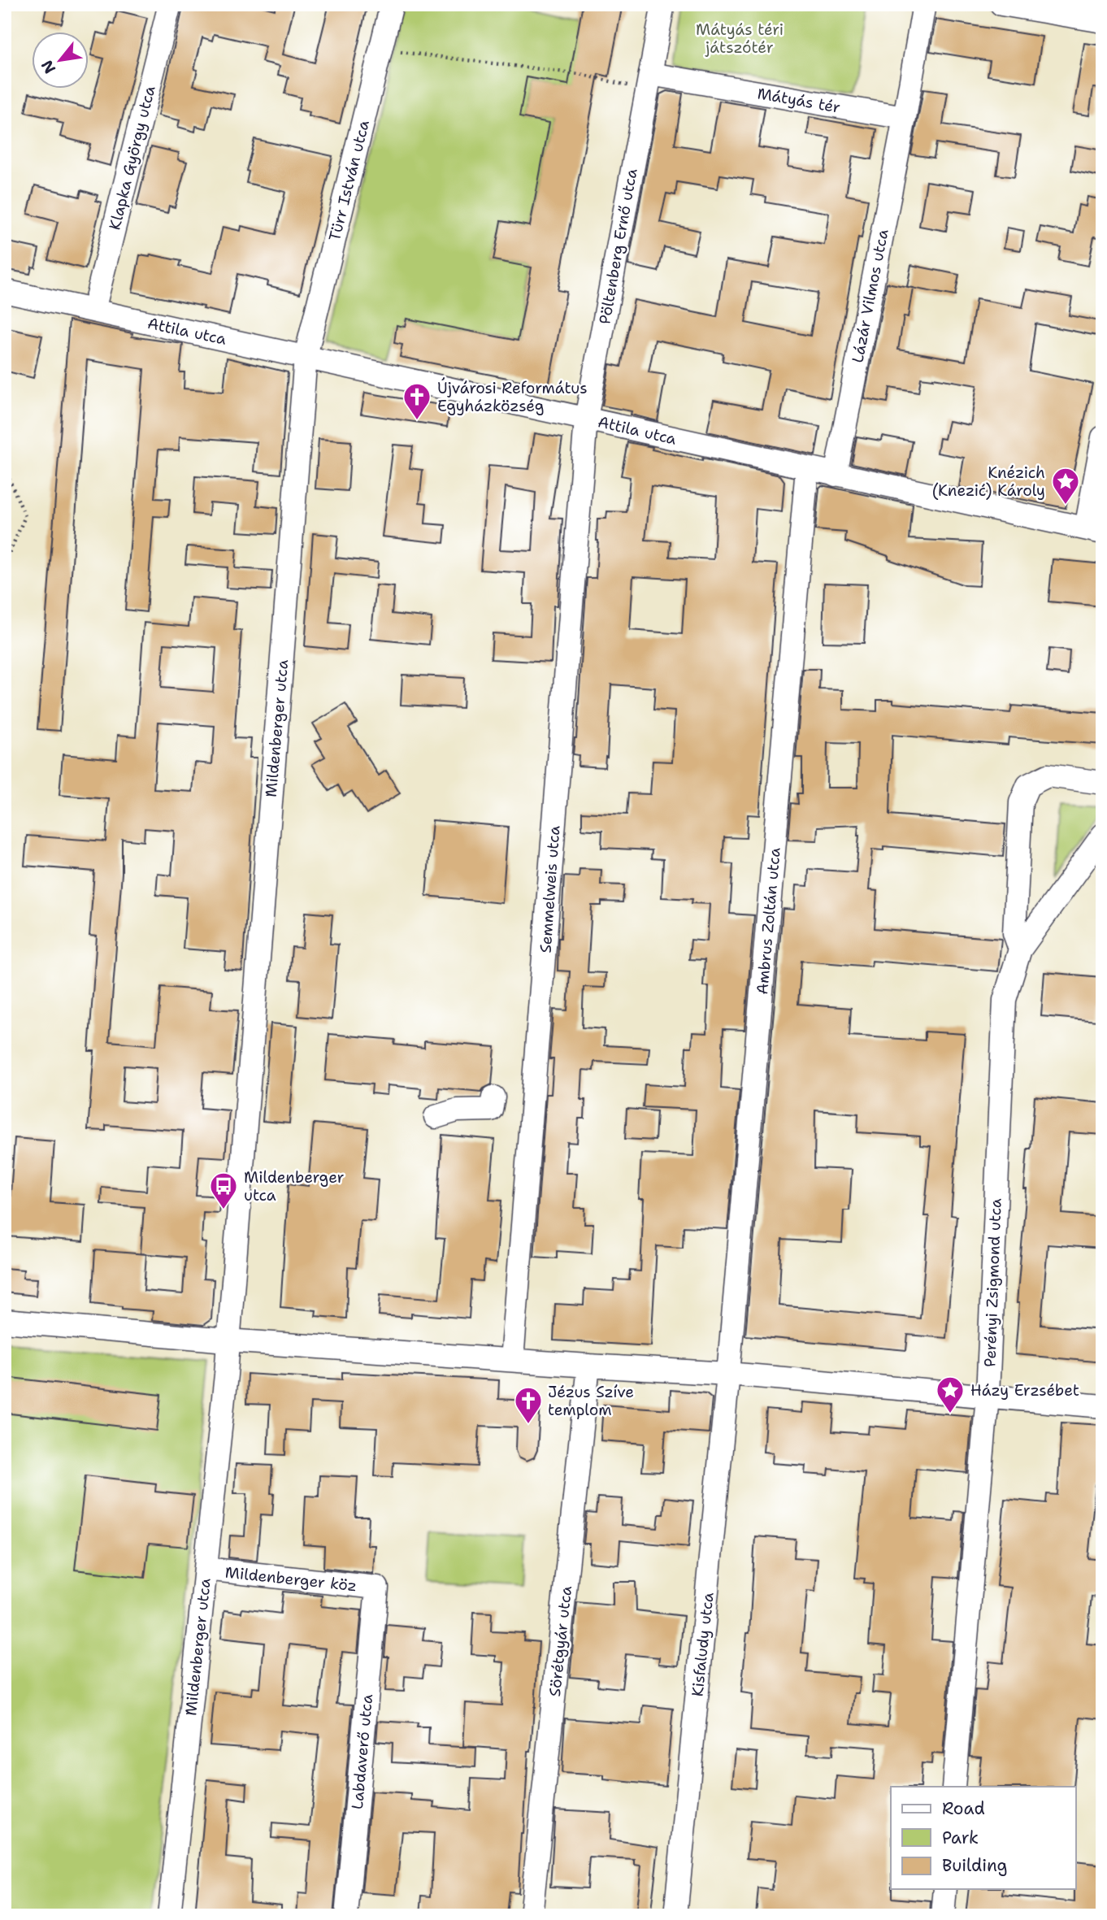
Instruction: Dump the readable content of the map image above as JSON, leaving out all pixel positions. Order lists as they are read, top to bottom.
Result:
{
  "streets": {
    "street": [
      "Mátyás tér",
      "Klapka György utca",
      "Türr István utca",
      "Pöltenberg Ernő utca",
      "Lázár Vilmos utca",
      "Attila utca",
      "Mildenberger utca",
      "Semmelweis utca",
      "Ambrus Zoltán utca",
      "Perényi Zsigmond utca",
      "Mildenberger köz",
      "Sörétgyár utca",
      "Kisfaludy utca",
      "Labdaverő utca"
    ]
  },
  "crossings": [
    ["Mátyás tér", "Pöltenberg Ernő utca"],
    ["Mátyás tér", "Lázár Vilmos utca"],
    ["Klapka György utca", "Attila utca"],
    ["Türr István utca", "Attila utca"],
    ["Türr István utca", "Mildenberger utca"],
    ["Pöltenberg Ernő utca", "Attila utca"],
    ["Pöltenberg Ernő utca", "Semmelweis utca"],
    ["Lázár Vilmos utca", "Attila utca"],
    ["Attila utca", "Mildenberger utca"],
    ["Attila utca", "Semmelweis utca"],
    ["Attila utca", "Ambrus Zoltán utca"],
    ["Mildenberger utca", "Mildenberger köz"],
    ["Ambrus Zoltán utca", "Kisfaludy utca"],
    ["Mildenberger köz", "Labdaverő utca"]
  ],
  "parks": ["Mátyás téri játszótér"],
  "places": {
    "church": ["Újvárosi Református Egyházközség", "Jézus Szíve templom"],
    "place": ["Knézich (Knezić) Károly", "Házy Erzsébet"],
    "bus stop": ["Mildenberger utca"]
  },
  "legend": ["Road", "Park", "Building"],
  "north": "bottom left"
}
